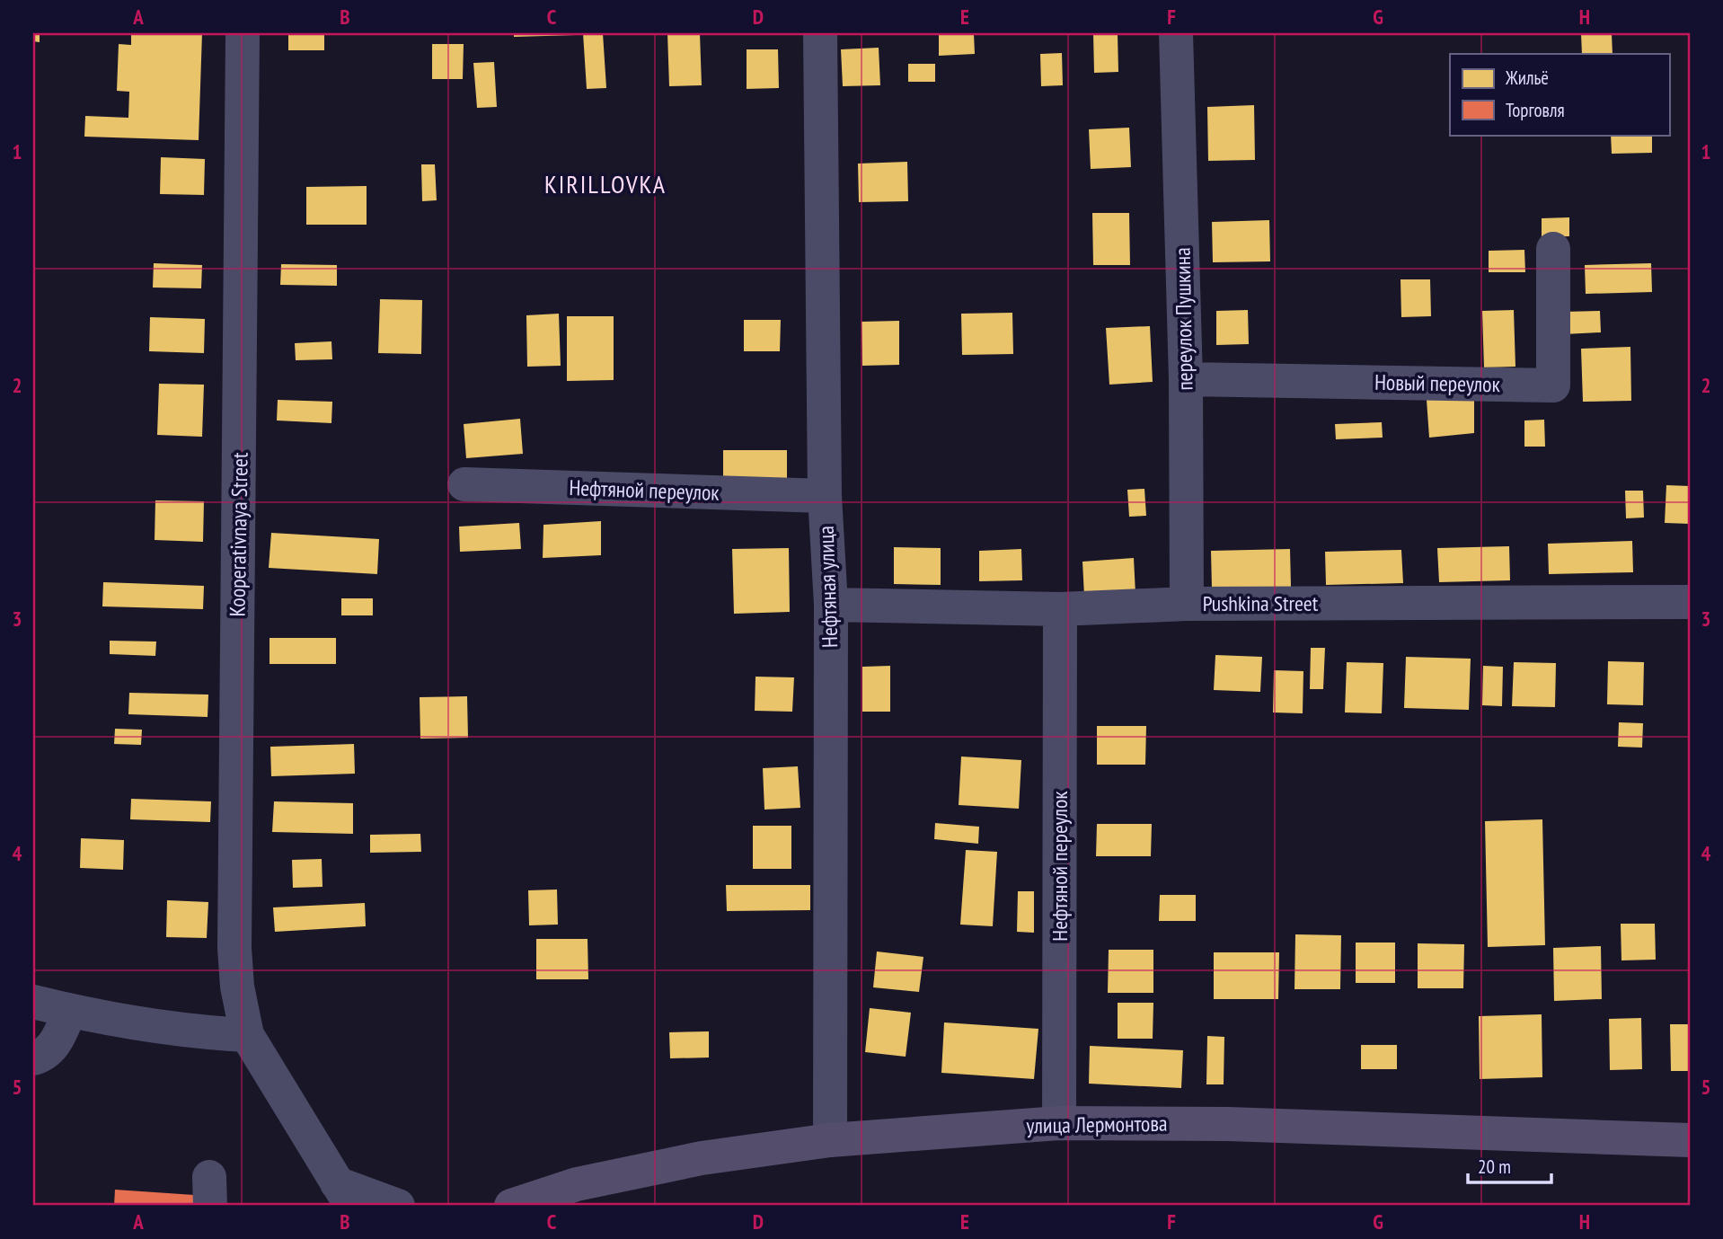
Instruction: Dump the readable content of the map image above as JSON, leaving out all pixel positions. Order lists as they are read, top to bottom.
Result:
{
  "streets": {
    "main road": ["улица Лермонтова"],
    "street": [
      "переулок Пушкина",
      "Новый переулок",
      "Нефтяной переулок",
      "Kooperativnaya Street",
      "Нефтяная улица",
      "Pushkina Street"
    ]
  },
  "crossings": [
    ["переулок Пушкина", "Новый переулок"],
    ["переулок Пушкина", "Pushkina Street"],
    ["Нефтяной переулок", "Нефтяная улица"],
    ["Нефтяной переулок", "Pushkina Street"],
    ["Нефтяной переулок", "улица Лермонтова"],
    ["Нефтяная улица", "Pushkina Street"],
    ["Нефтяная улица", "улица Лермонтова"]
  ],
  "districts": ["KIRILLOVKA"],
  "legend": ["Жильё", "Торговля"],
  "scale_bar": "20 m",
  "grid": {
    "columns": [
      "A",
      "B",
      "C",
      "D",
      "E",
      "F",
      "G",
      "H"
    ],
    "rows": [
      "1",
      "2",
      "3",
      "4",
      "5"
    ]
  }
}
